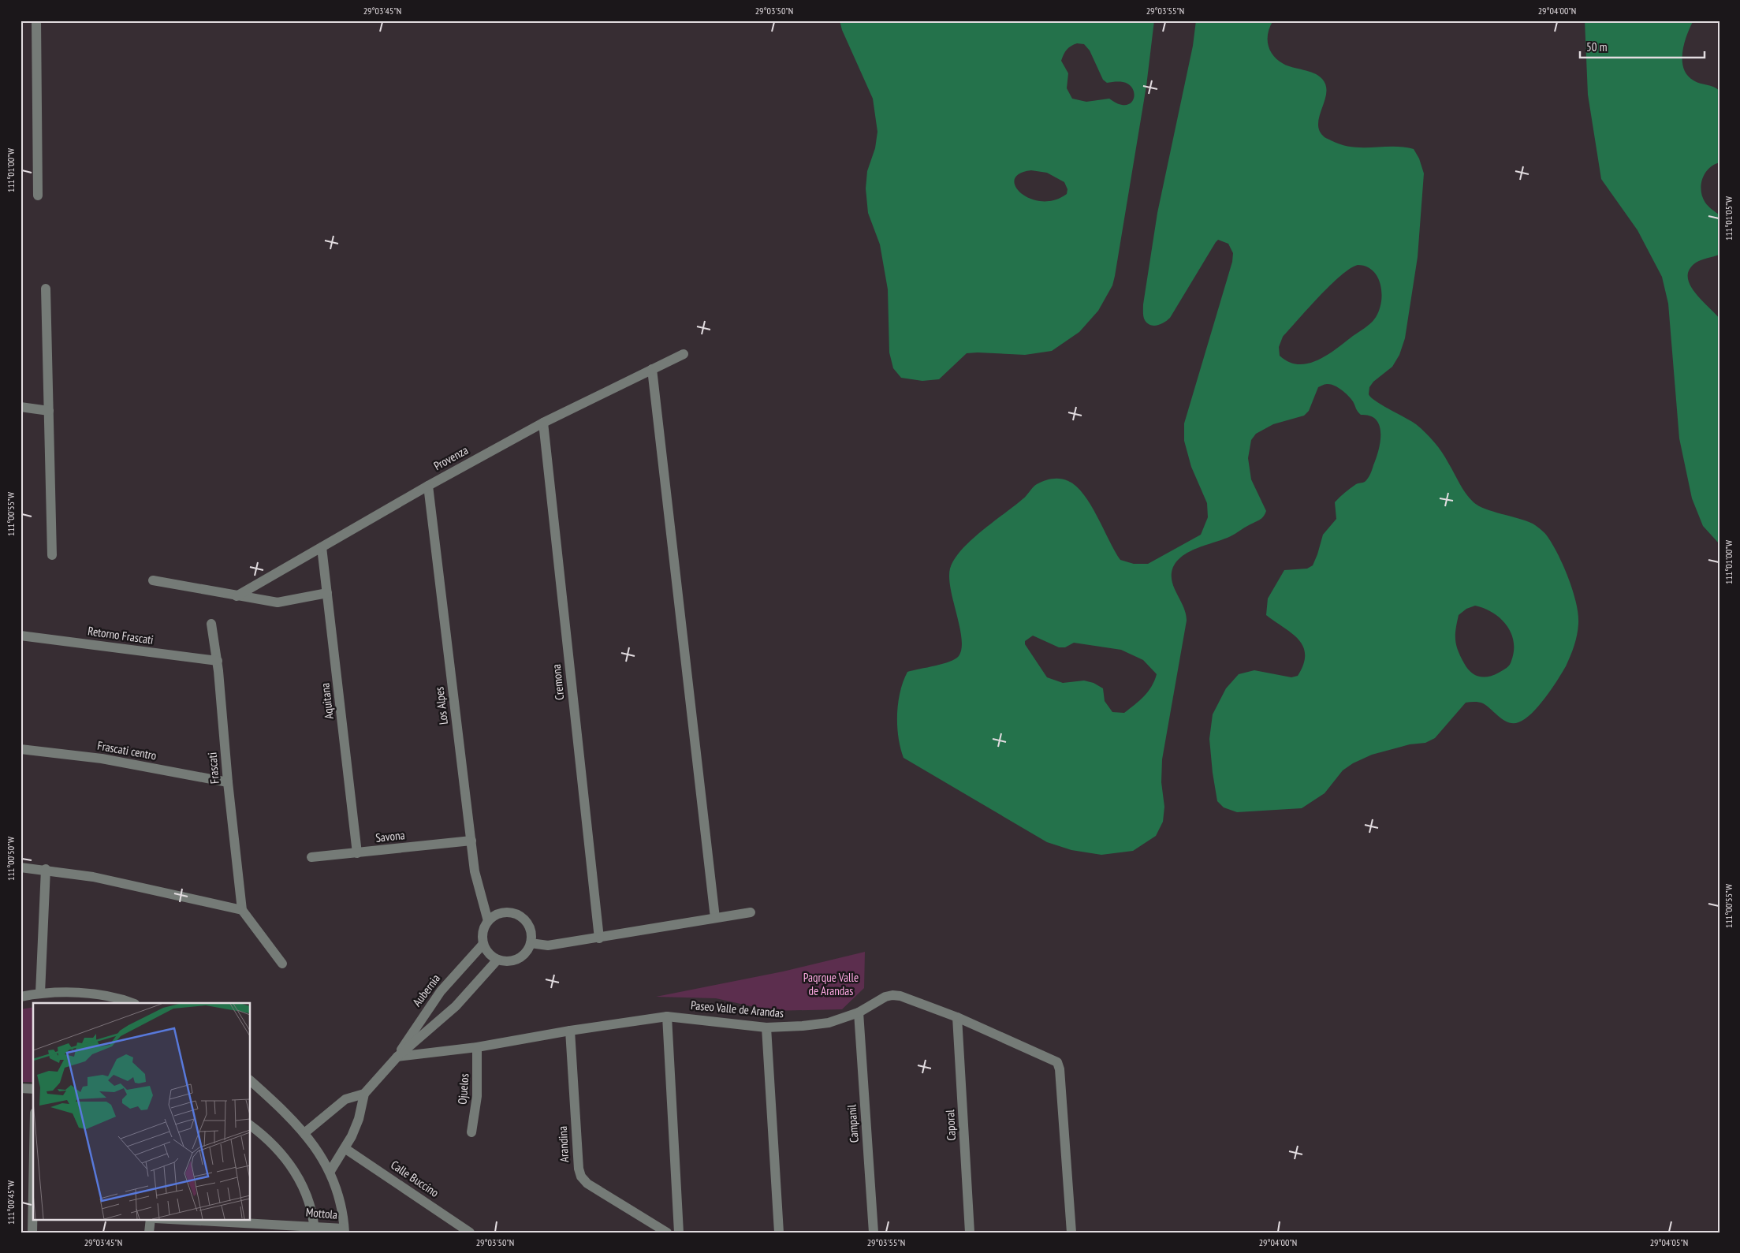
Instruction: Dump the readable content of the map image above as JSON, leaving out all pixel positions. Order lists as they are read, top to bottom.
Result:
{
  "streets": {
    "street": [
      "Provenza",
      "Retorno Frascati",
      "Cremona",
      "Aquitana",
      "Los Alpes",
      "Frascati centro",
      "Frascati",
      "Savona",
      "Aubernia",
      "Paseo Valle de Arandas",
      "Ojuelos",
      "Campanil",
      "Caporal",
      "Arandina",
      "Calle Buccino",
      "Mottola"
    ]
  },
  "crossings": [
    ["Provenza", "Cremona"],
    ["Provenza", "Aquitana"],
    ["Provenza", "Los Alpes"],
    ["Retorno Frascati", "Frascati"],
    ["Aquitana", "Savona"],
    ["Los Alpes", "Savona"],
    ["Los Alpes", "Aubernia"],
    ["Frascati centro", "Frascati"],
    ["Aubernia", "Paseo Valle de Arandas"],
    ["Aubernia", "Calle Buccino"],
    ["Paseo Valle de Arandas", "Ojuelos"],
    ["Paseo Valle de Arandas", "Campanil"],
    ["Paseo Valle de Arandas", "Caporal"],
    ["Paseo Valle de Arandas", "Arandina"]
  ],
  "parks": ["Paqrque Valle de Arandas"],
  "scale_bar": "50 m",
  "coordinates": [
    "29°03'45\"N",
    "29°03'50\"N",
    "29°03'55\"N",
    "29°04'00\"N",
    "111°01'00\"W",
    "111°01'05\"W",
    "111°00'55\"W",
    "111°00'50\"W",
    "111°00'45\"W",
    "29°04'05\"N"
  ]
}
